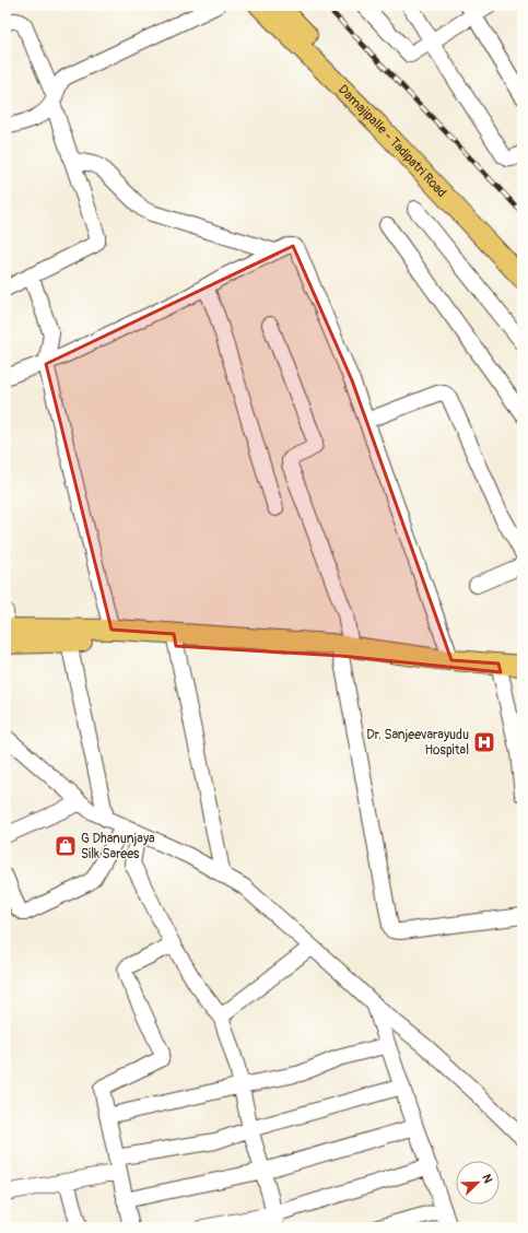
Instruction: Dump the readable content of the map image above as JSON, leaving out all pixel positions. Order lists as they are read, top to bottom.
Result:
{
  "streets": {
    "main road": ["Damajipalle - Tadipatri Road"]
  },
  "places": {
    "hospital": ["Dr. Sanjeevarayudu Hospital"],
    "shop": ["G Dhanunjaya Silk Sarees"]
  },
  "north": "top right"
}
